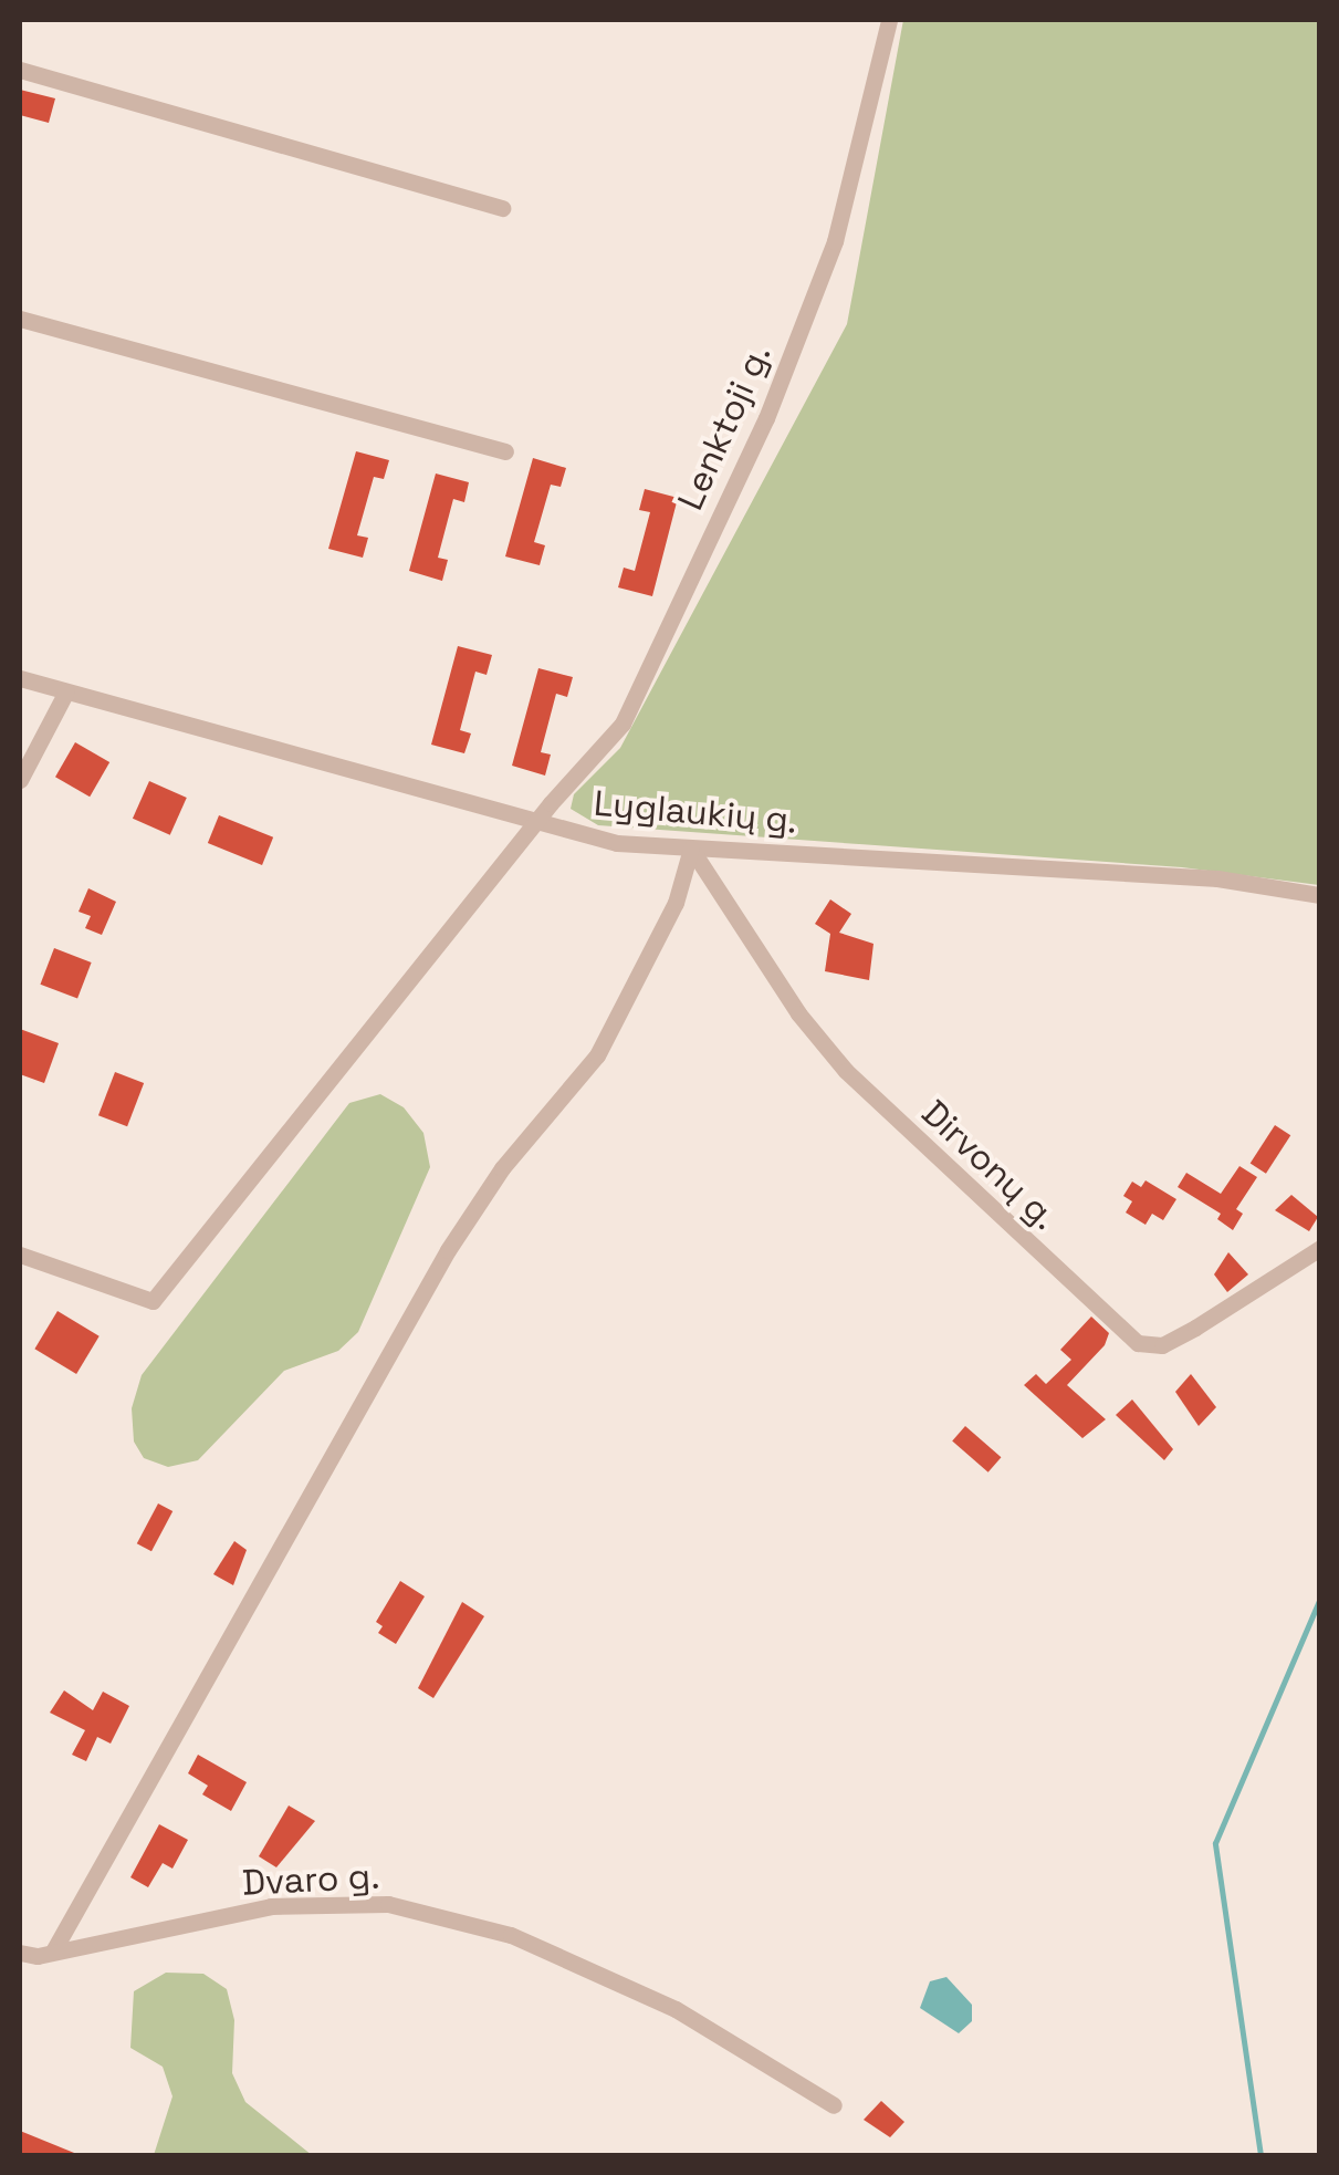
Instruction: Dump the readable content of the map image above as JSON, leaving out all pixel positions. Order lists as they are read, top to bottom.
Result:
{
  "streets": {
    "street": [
      "Lenktoji g.",
      "Lyglaukių g.",
      "Dirvonų g.",
      "Dvaro g."
    ]
  },
  "crossings": [
    ["Lenktoji g.", "Lyglaukių g."],
    ["Lyglaukių g.", "Dirvonų g."]
  ]
}
